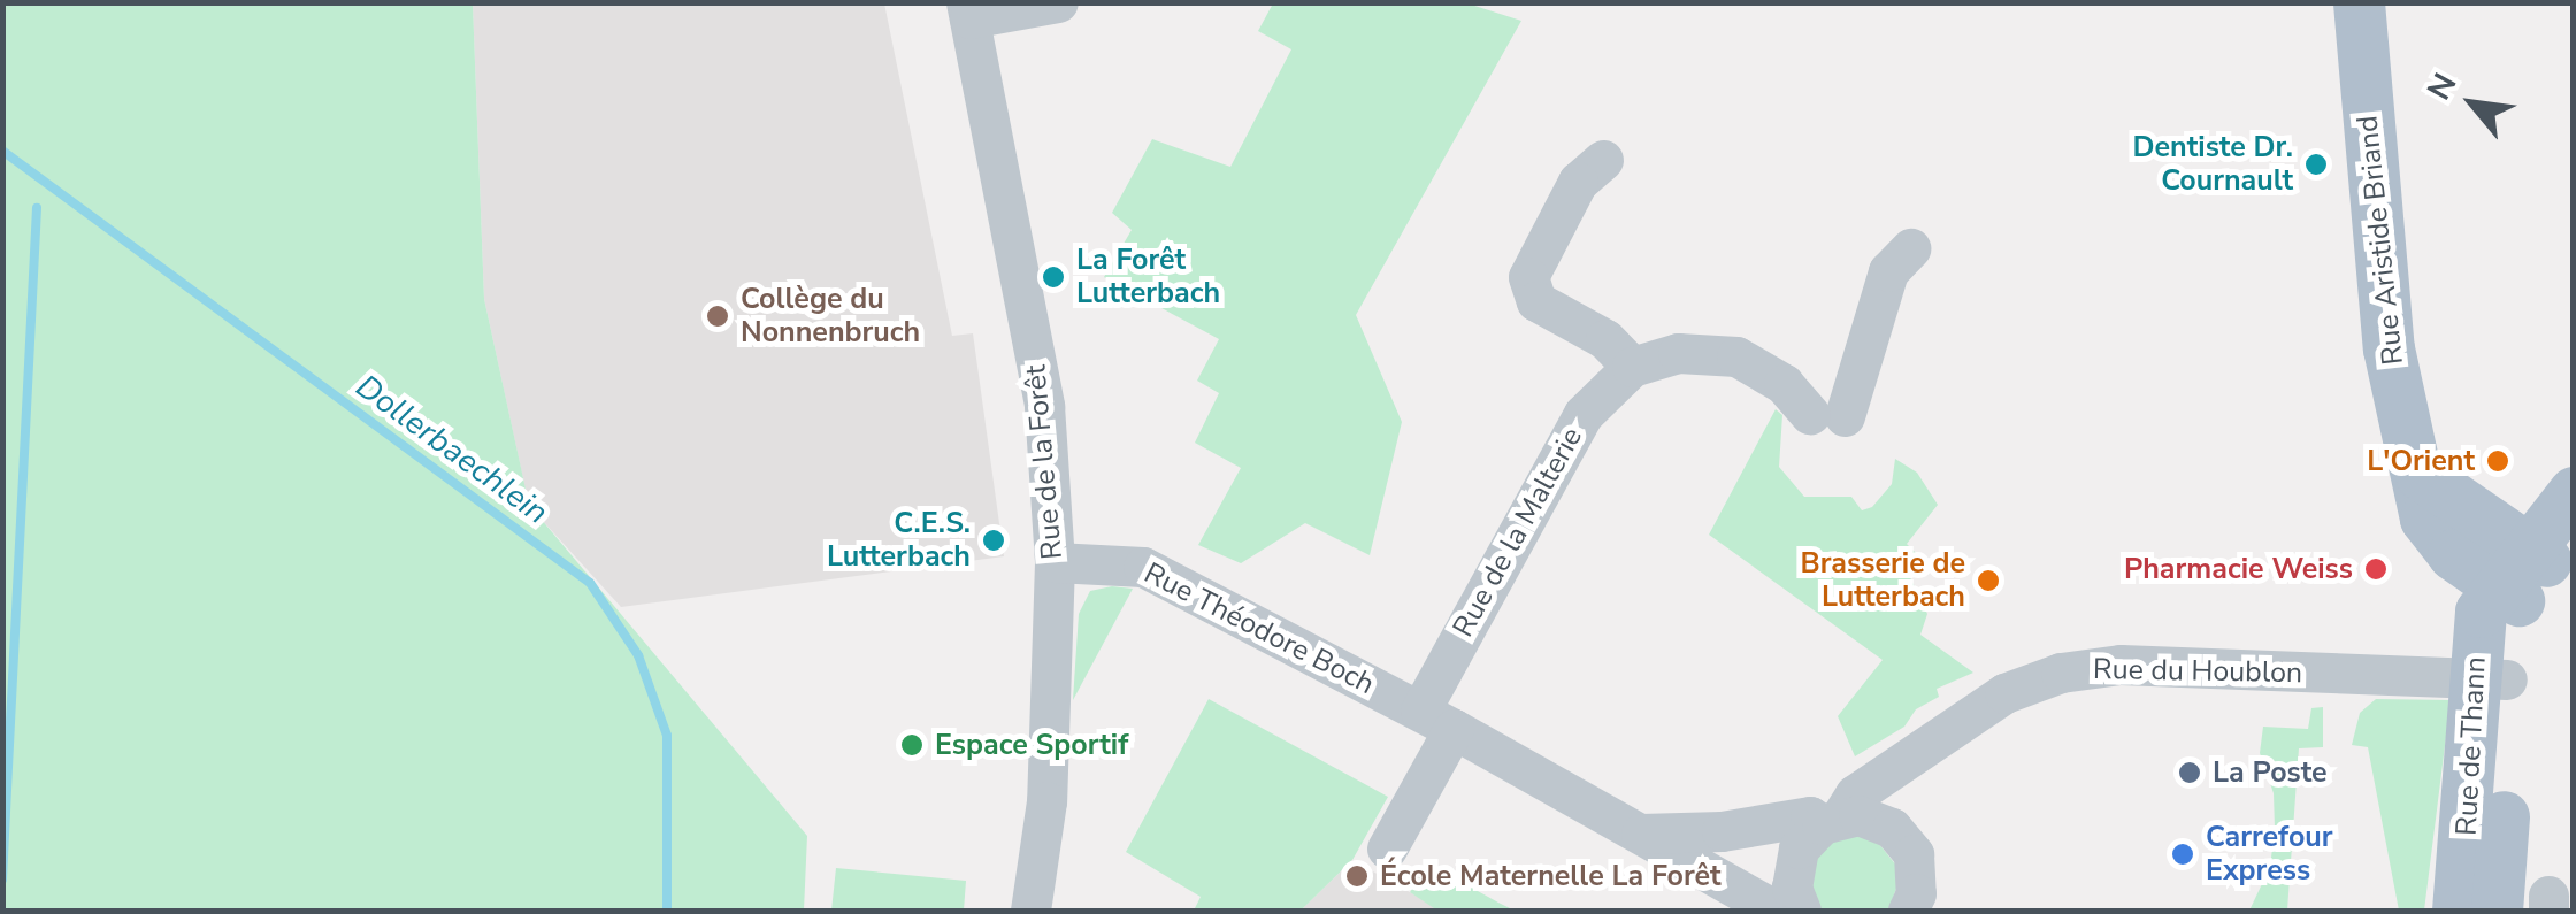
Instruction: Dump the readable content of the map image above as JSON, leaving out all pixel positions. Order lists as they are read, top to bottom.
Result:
{
  "streets": {
    "main road": ["Rue Aristide Briand", "Rue de Thann"],
    "street": [
      "Rue de la Forêt",
      "Rue de la Malterie",
      "Rue Théodore Boch",
      "Rue du Houblon"
    ]
  },
  "crossings": [
    ["Rue Aristide Briand", "Rue de Thann"],
    ["Rue de la Forêt", "Rue Théodore Boch"],
    ["Rue de la Malterie", "Rue Théodore Boch"],
    ["Rue Théodore Boch", "Rue du Houblon"],
    ["Rue du Houblon", "Rue de Thann"]
  ],
  "water": ["Dollerbaechlein"],
  "places": [
    "Dentiste Dr. Cournault",
    "La Forêt Lutterbach",
    "Collège du Nonnenbruch",
    "L'Orient",
    "C.E.S. Lutterbach",
    "Pharmacie Weiss",
    "Brasserie de Lutterbach",
    "Espace Sportif",
    "La Poste",
    "Carrefour Express",
    "École Maternelle La Forêt"
  ],
  "north": "top left"
}
